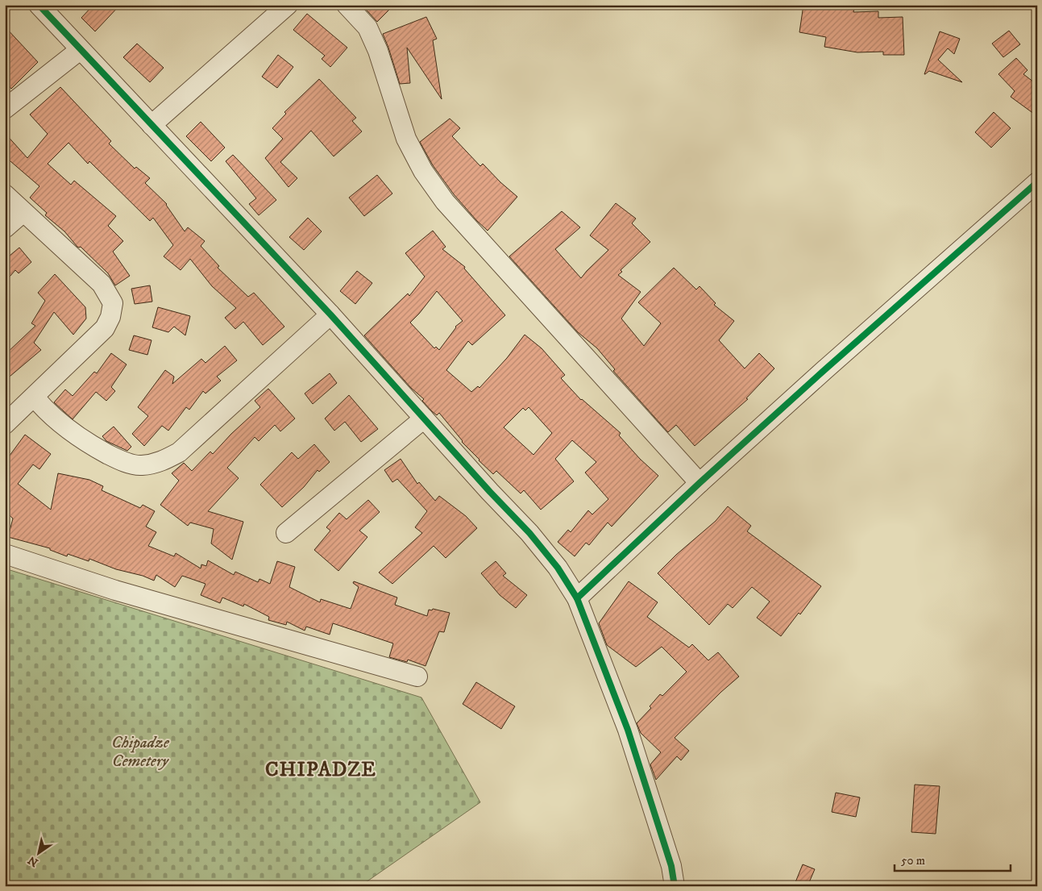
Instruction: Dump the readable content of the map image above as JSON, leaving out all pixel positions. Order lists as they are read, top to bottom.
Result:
{
  "districts": ["CHIPADZE"],
  "parks": ["Chipadze Cemetery"],
  "scale_bar": "50 m",
  "north": "bottom left"
}
